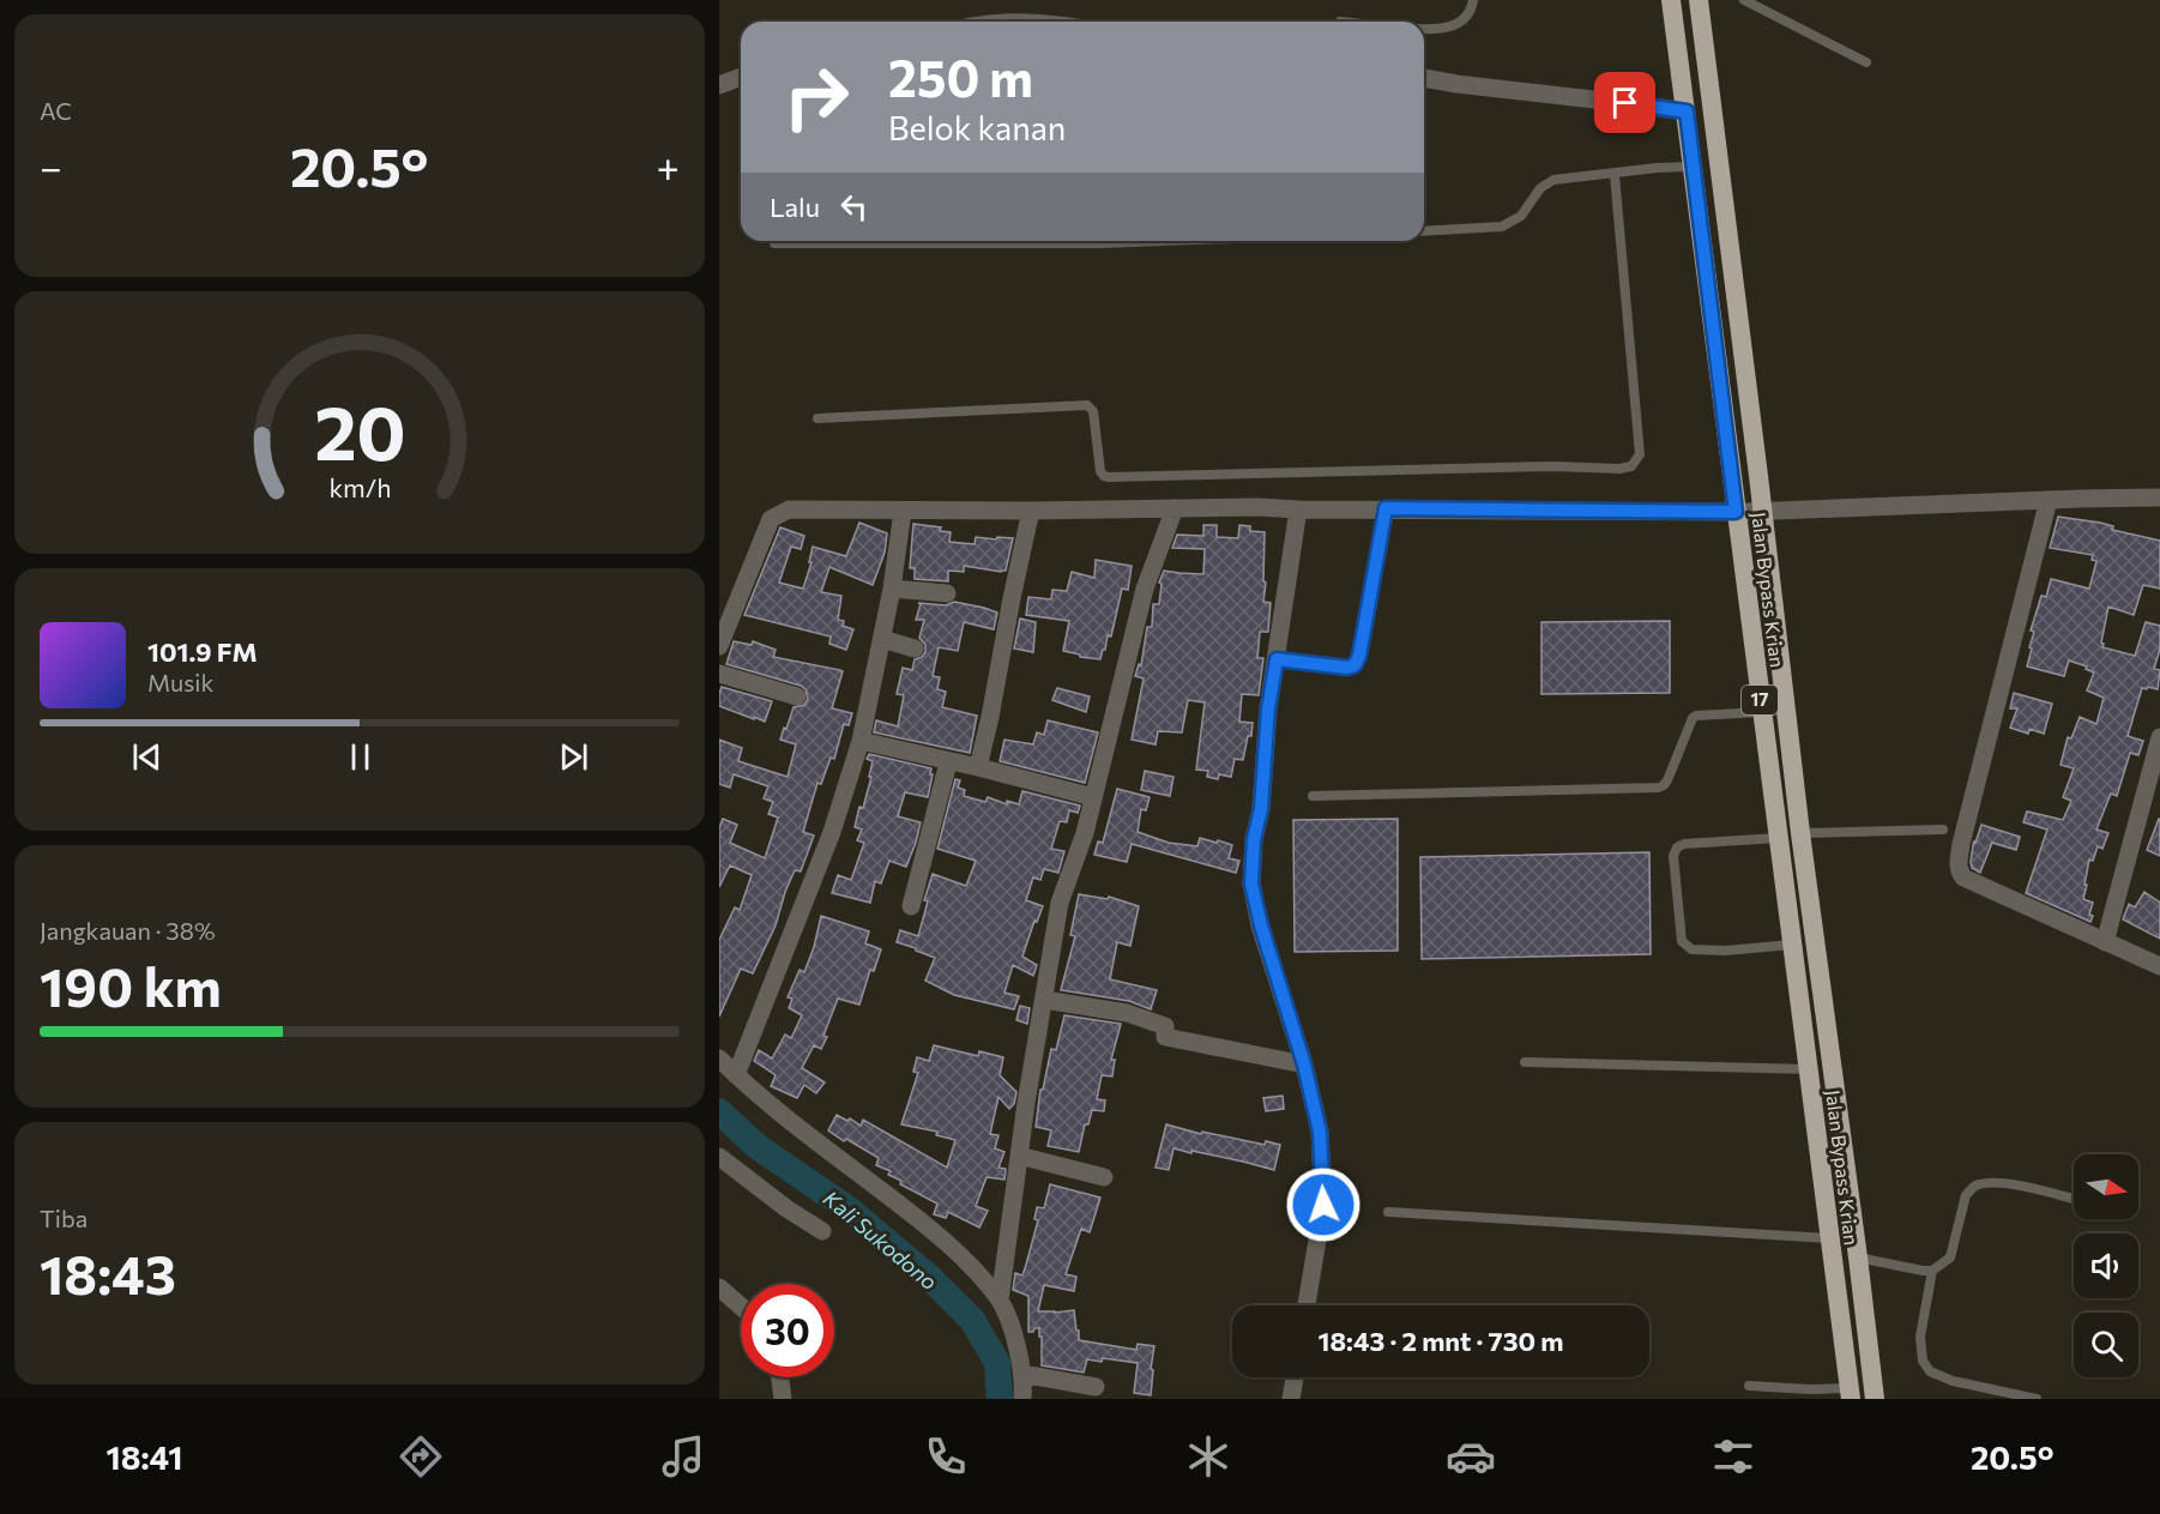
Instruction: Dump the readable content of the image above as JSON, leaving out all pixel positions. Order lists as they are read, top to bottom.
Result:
{
  "streets": {
    "highway": ["Jalan Bypass Krian", "17"]
  },
  "water": ["Kali Sukodono"],
  "north": "right",
  "page": {
    "tile": [
      "AC",
      ["Jangkauan · 38%", "190 km"],
      ["Tiba", "18:43"]
    ],
    "turn": ["250 m", "Belok kanan"],
    "heat": ["−", "20.5°", "+"],
    "then": "Lalu",
    "song": ["101.9 FM", "Musik"],
    "limit": "30",
    "trip": "18:43 · 2 mnt · 730 m",
    "tabs": ["18:41", "20.5°"],
    "gauge": ["20", "km/h"]
  }
}
